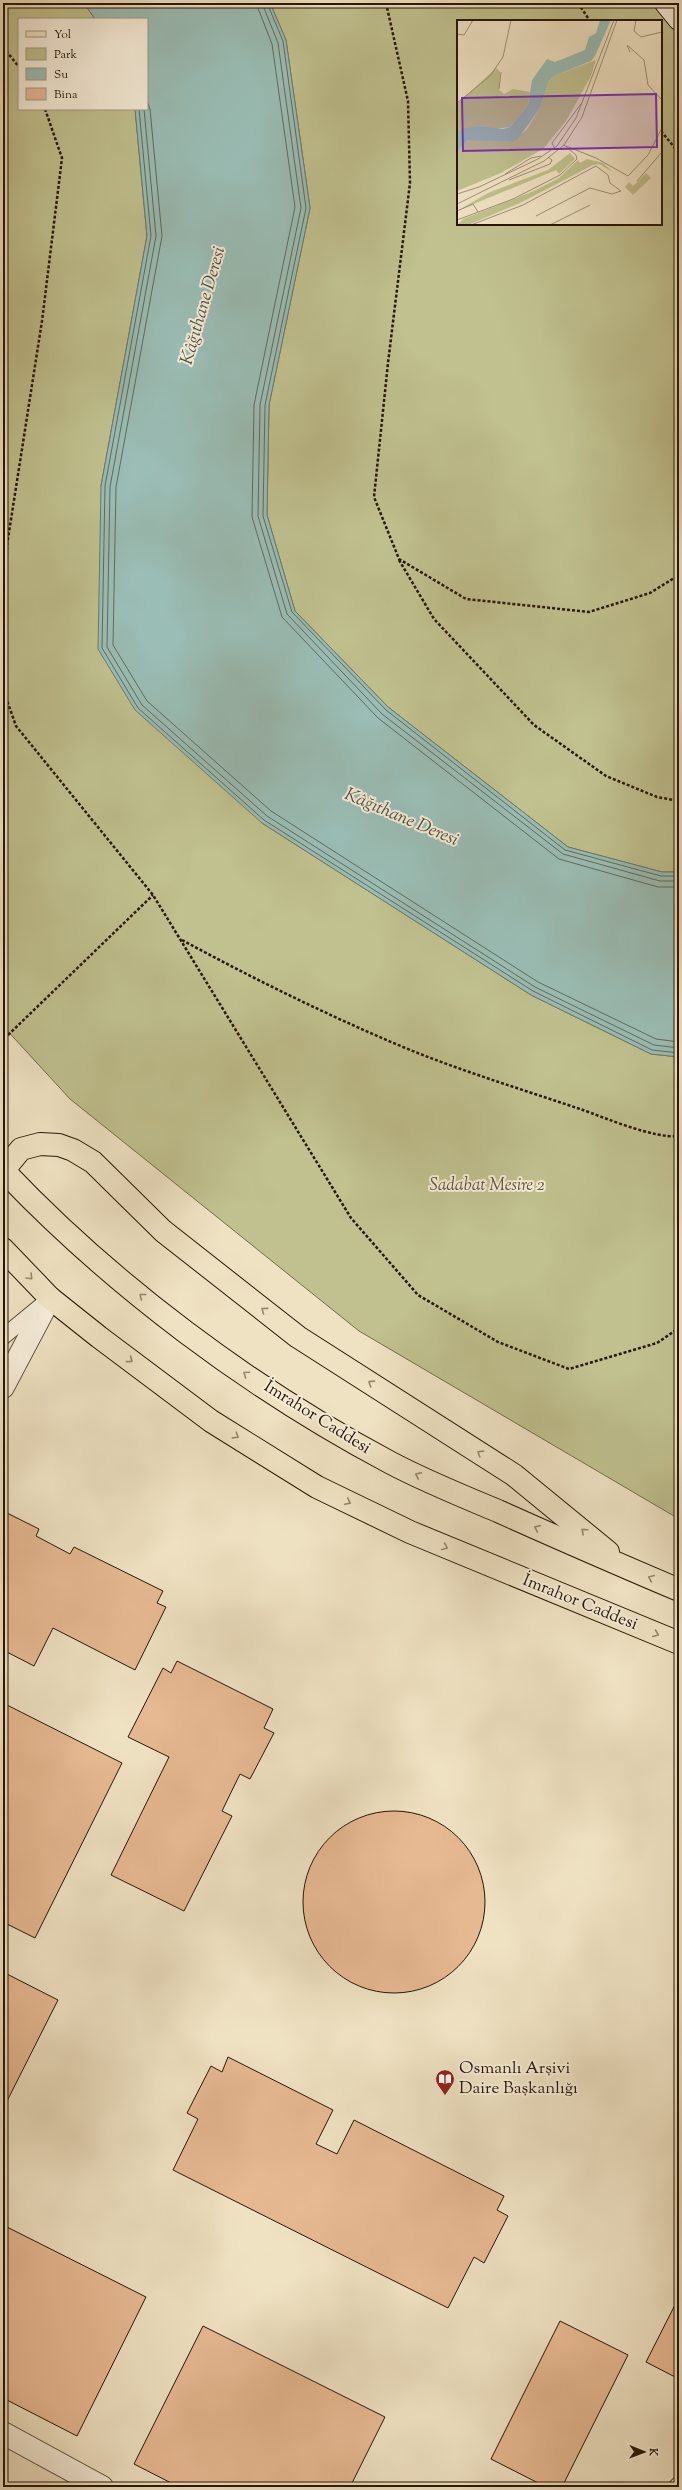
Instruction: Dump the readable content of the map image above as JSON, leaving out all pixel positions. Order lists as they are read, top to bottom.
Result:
{
  "streets": {
    "main road": ["İmrahor Caddesi"]
  },
  "water": ["Kâğıthane Deresi"],
  "parks": ["Sadabat Mesire 2"],
  "places": {
    "library": ["Osmanlı Arşivi Daire Başkanlığı"]
  },
  "legend": [
    "Yol",
    "Park",
    "Su",
    "Bina"
  ],
  "north": "right"
}
